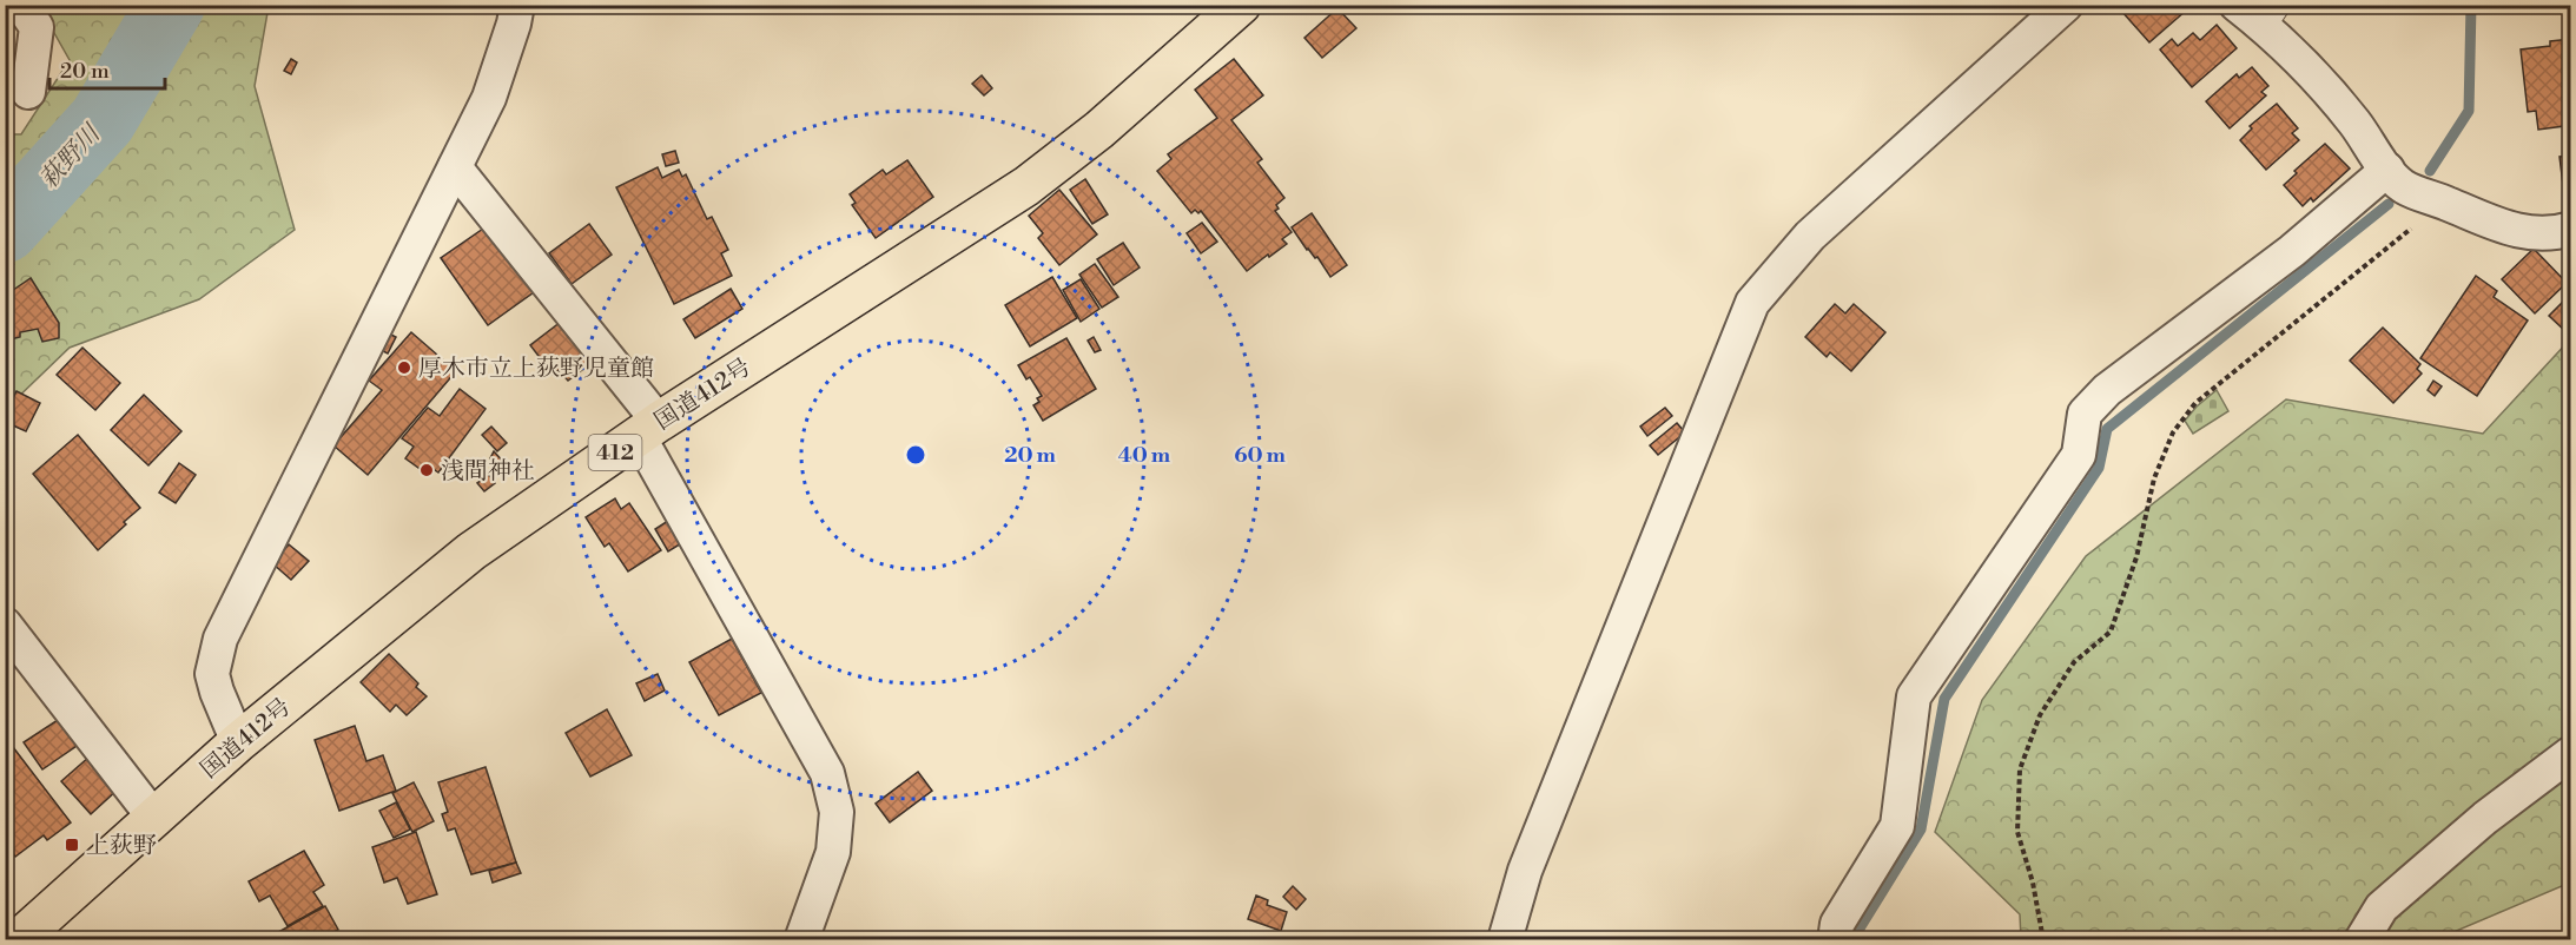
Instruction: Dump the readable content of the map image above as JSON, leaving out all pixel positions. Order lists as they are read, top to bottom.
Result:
{
  "streets": {
    "highway": ["国道412号", "412"]
  },
  "water": ["萩野川"],
  "places": {
    "other": ["厚木市立上荻野児童館", "浅間神社"],
    "transit": ["上荻野"]
  },
  "scale_bar": "20 m",
  "rings": ["20 m", "40 m", "60 m"]
}
